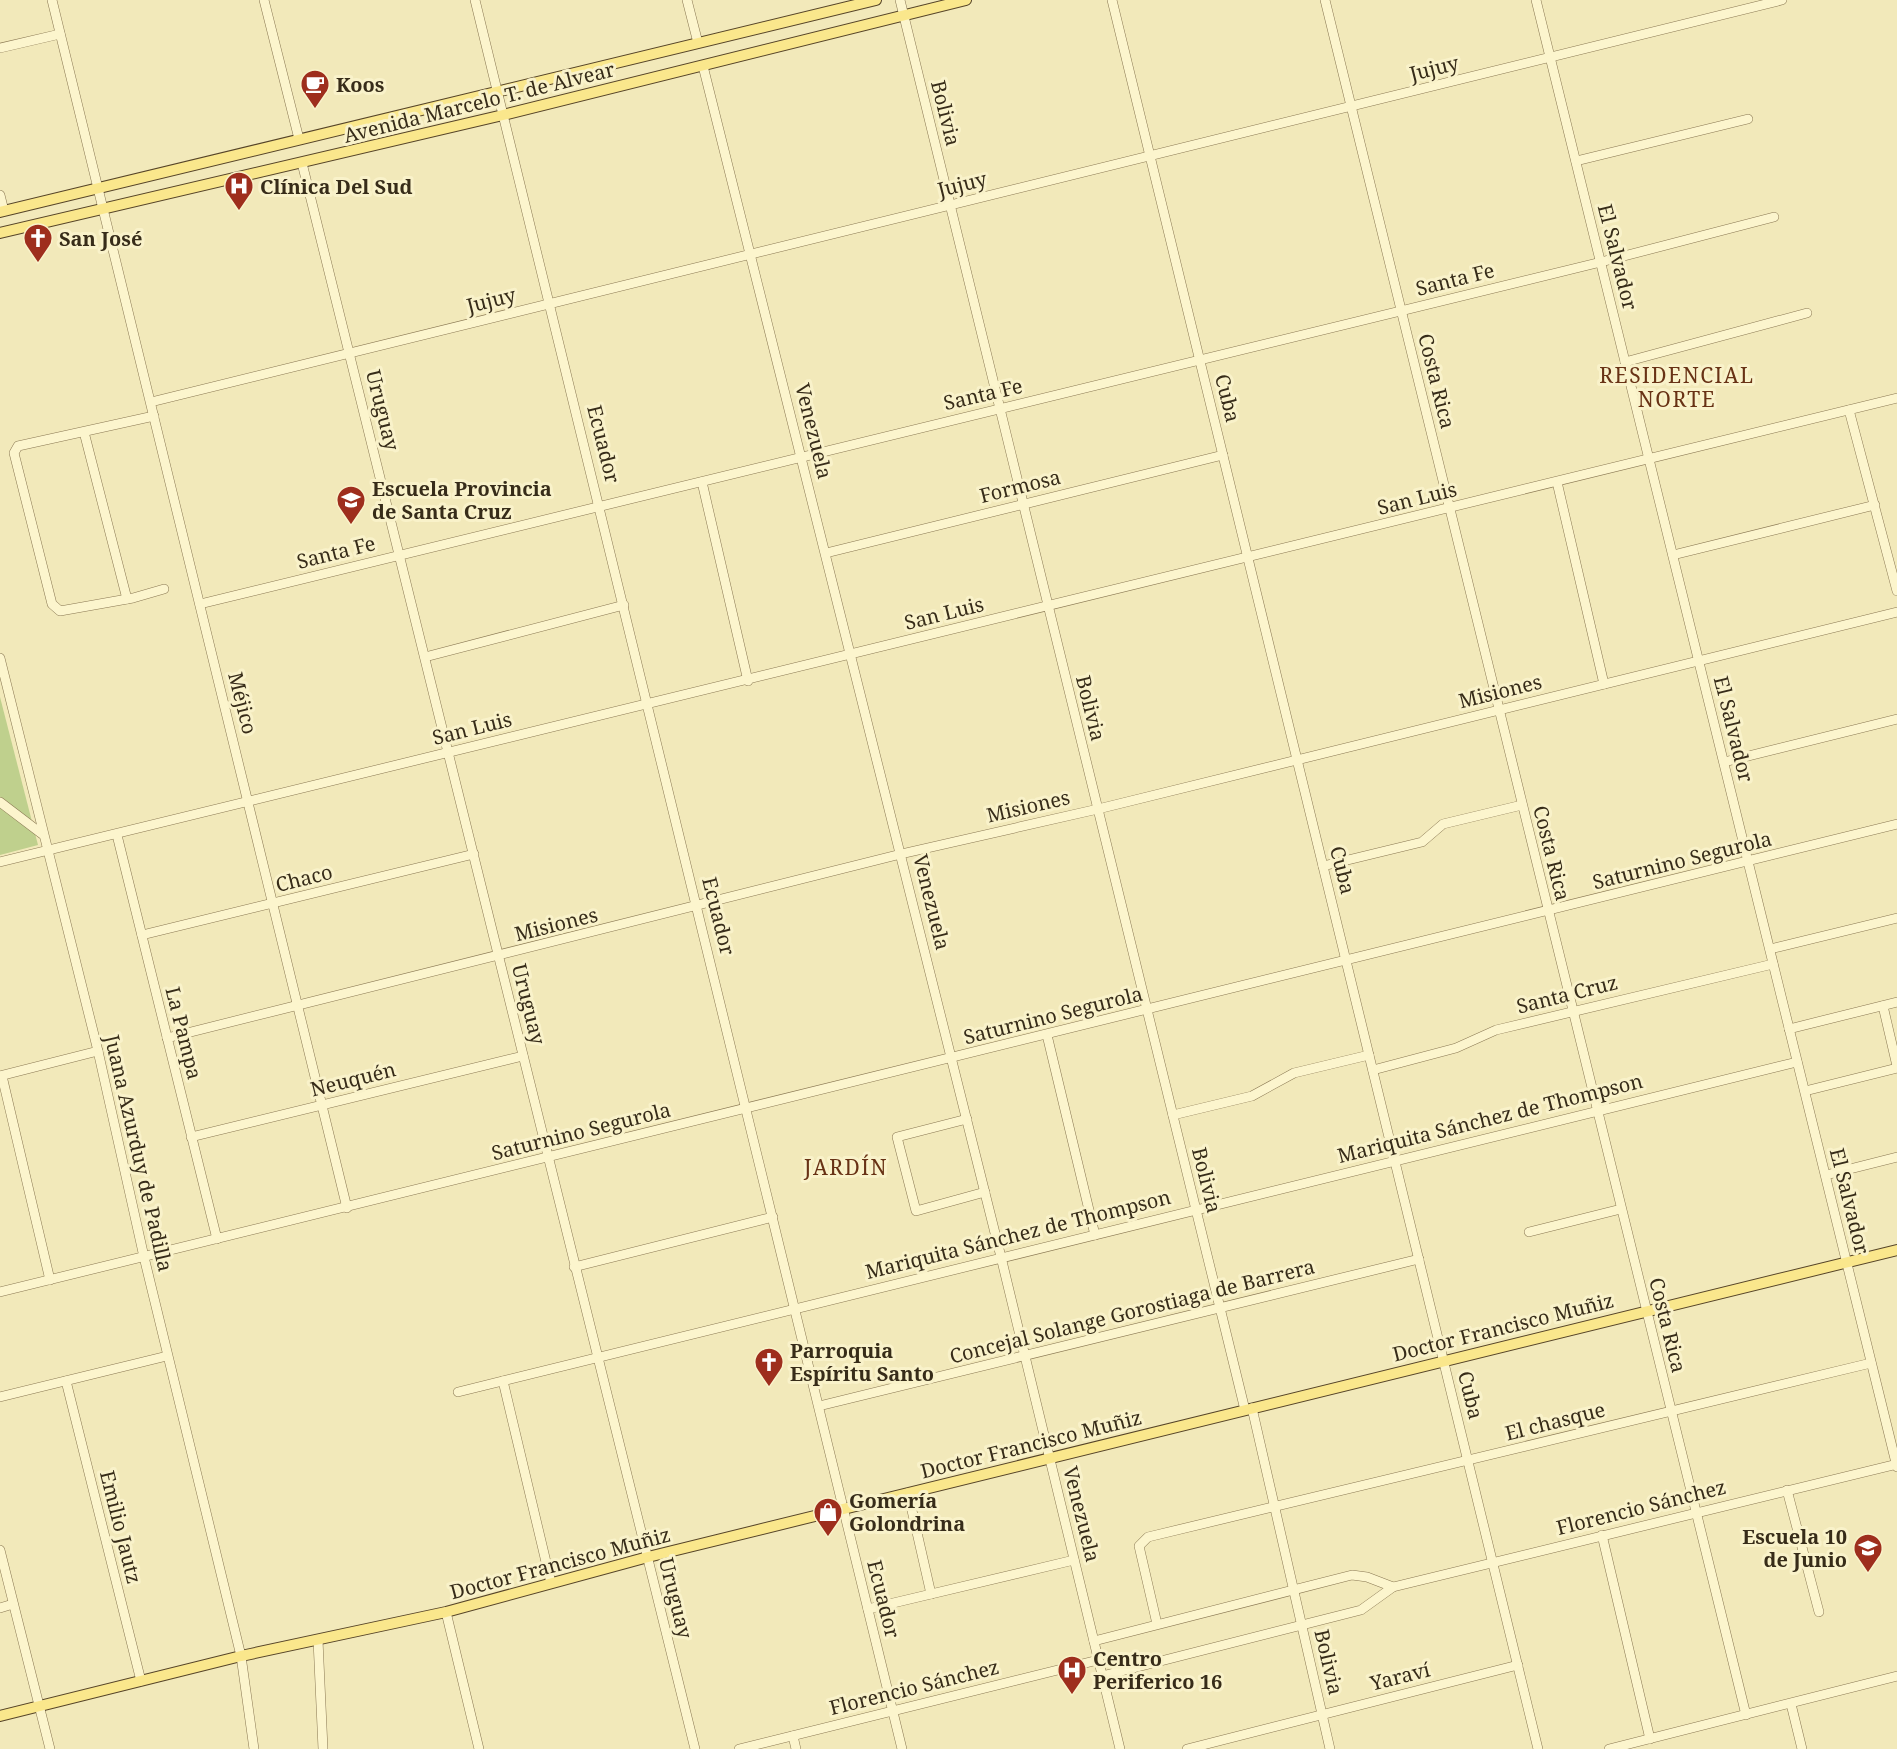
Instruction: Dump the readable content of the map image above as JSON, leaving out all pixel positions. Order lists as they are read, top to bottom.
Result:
{
  "streets": {
    "main road": ["Avenida Marcelo T. de Alvear", "Doctor Francisco Muñiz"],
    "street": [
      "Jujuy",
      "Bolivia",
      "El Salvador",
      "Santa Fe",
      "Costa Rica",
      "Cuba",
      "Uruguay",
      "Venezuela",
      "Ecuador",
      "Formosa",
      "San Luis",
      "Misiones",
      "Méjico",
      "Saturnino Segurola",
      "Chaco",
      "Santa Cruz",
      "La Pampa",
      "Neuquén",
      "Mariquita Sánchez de Thompson",
      "Juana Azurduy de Padilla",
      "Concejal Solange Gorostiaga de Barrera",
      "El chasque",
      "Florencio Sánchez",
      "Emilio Jautz",
      "Yaraví"
    ]
  },
  "crossings": [
    ["Jujuy", "Bolivia"],
    ["Jujuy", "El Salvador"],
    ["Jujuy", "Costa Rica"],
    ["Jujuy", "Cuba"],
    ["Jujuy", "Uruguay"],
    ["Jujuy", "Venezuela"],
    ["Jujuy", "Ecuador"],
    ["Jujuy", "Méjico"],
    ["Avenida Marcelo T. de Alvear", "Bolivia"],
    ["Avenida Marcelo T. de Alvear", "Uruguay"],
    ["Avenida Marcelo T. de Alvear", "Venezuela"],
    ["Avenida Marcelo T. de Alvear", "Ecuador"],
    ["Avenida Marcelo T. de Alvear", "Méjico"],
    ["Bolivia", "Santa Fe"],
    ["Bolivia", "Formosa"],
    ["Bolivia", "San Luis"],
    ["Bolivia", "Misiones"],
    ["Bolivia", "Saturnino Segurola"],
    ["Bolivia", "Mariquita Sánchez de Thompson"],
    ["Bolivia", "Concejal Solange Gorostiaga de Barrera"],
    ["Bolivia", "Doctor Francisco Muñiz"],
    ["Bolivia", "El chasque"],
    ["Bolivia", "Florencio Sánchez"],
    ["Bolivia", "Yaraví"],
    ["El Salvador", "Santa Fe"],
    ["El Salvador", "San Luis"],
    ["El Salvador", "Misiones"],
    ["El Salvador", "Saturnino Segurola"],
    ["El Salvador", "Santa Cruz"],
    ["El Salvador", "Mariquita Sánchez de Thompson"],
    ["El Salvador", "Doctor Francisco Muñiz"],
    ["El Salvador", "El chasque"],
    ["El Salvador", "Florencio Sánchez"],
    ["Santa Fe", "Costa Rica"],
    ["Santa Fe", "Cuba"],
    ["Santa Fe", "Uruguay"],
    ["Santa Fe", "Venezuela"],
    ["Santa Fe", "Ecuador"],
    ["Santa Fe", "Méjico"],
    ["Costa Rica", "San Luis"],
    ["Costa Rica", "Misiones"],
    ["Costa Rica", "Saturnino Segurola"],
    ["Costa Rica", "Santa Cruz"],
    ["Costa Rica", "Mariquita Sánchez de Thompson"],
    ["Costa Rica", "Doctor Francisco Muñiz"],
    ["Costa Rica", "El chasque"],
    ["Costa Rica", "Florencio Sánchez"],
    ["Cuba", "Formosa"],
    ["Cuba", "San Luis"],
    ["Cuba", "Misiones"],
    ["Cuba", "Saturnino Segurola"],
    ["Cuba", "Santa Cruz"],
    ["Cuba", "Mariquita Sánchez de Thompson"],
    ["Cuba", "Concejal Solange Gorostiaga de Barrera"],
    ["Cuba", "Doctor Francisco Muñiz"],
    ["Cuba", "El chasque"],
    ["Cuba", "Florencio Sánchez"],
    ["Cuba", "Yaraví"],
    ["Uruguay", "San Luis"],
    ["Uruguay", "Misiones"],
    ["Uruguay", "Saturnino Segurola"],
    ["Uruguay", "Chaco"],
    ["Uruguay", "Neuquén"],
    ["Uruguay", "Mariquita Sánchez de Thompson"],
    ["Uruguay", "Doctor Francisco Muñiz"],
    ["Venezuela", "Formosa"],
    ["Venezuela", "San Luis"],
    ["Venezuela", "Misiones"],
    ["Venezuela", "Saturnino Segurola"],
    ["Venezuela", "Mariquita Sánchez de Thompson"],
    ["Venezuela", "Concejal Solange Gorostiaga de Barrera"],
    ["Venezuela", "Doctor Francisco Muñiz"],
    ["Venezuela", "Florencio Sánchez"],
    ["Ecuador", "San Luis"],
    ["Ecuador", "Misiones"],
    ["Ecuador", "Saturnino Segurola"],
    ["Ecuador", "Mariquita Sánchez de Thompson"],
    ["Ecuador", "Concejal Solange Gorostiaga de Barrera"],
    ["Ecuador", "Doctor Francisco Muñiz"],
    ["Ecuador", "Florencio Sánchez"],
    ["San Luis", "Méjico"],
    ["San Luis", "La Pampa"],
    ["San Luis", "Juana Azurduy de Padilla"],
    ["Misiones", "Méjico"],
    ["Misiones", "La Pampa"],
    ["Méjico", "Saturnino Segurola"],
    ["Méjico", "Chaco"],
    ["Méjico", "Neuquén"],
    ["Saturnino Segurola", "La Pampa"],
    ["Saturnino Segurola", "Juana Azurduy de Padilla"],
    ["Chaco", "La Pampa"],
    ["La Pampa", "Neuquén"],
    ["Juana Azurduy de Padilla", "Doctor Francisco Muñiz"],
    ["Doctor Francisco Muñiz", "Emilio Jautz"]
  ],
  "districts": ["RESIDENCIAL NORTE", "JARDÍN"],
  "places": {
    "cafe": ["Koos"],
    "hospital": ["Clínica Del Sud", "Centro Periferico 16"],
    "church": ["San José", "Parroquia Espíritu Santo"],
    "school or university": ["Escuela Provincia de Santa Cruz", "Escuela 10 de Junio"],
    "shop": ["Gomería Golondrina"]
  }
}
